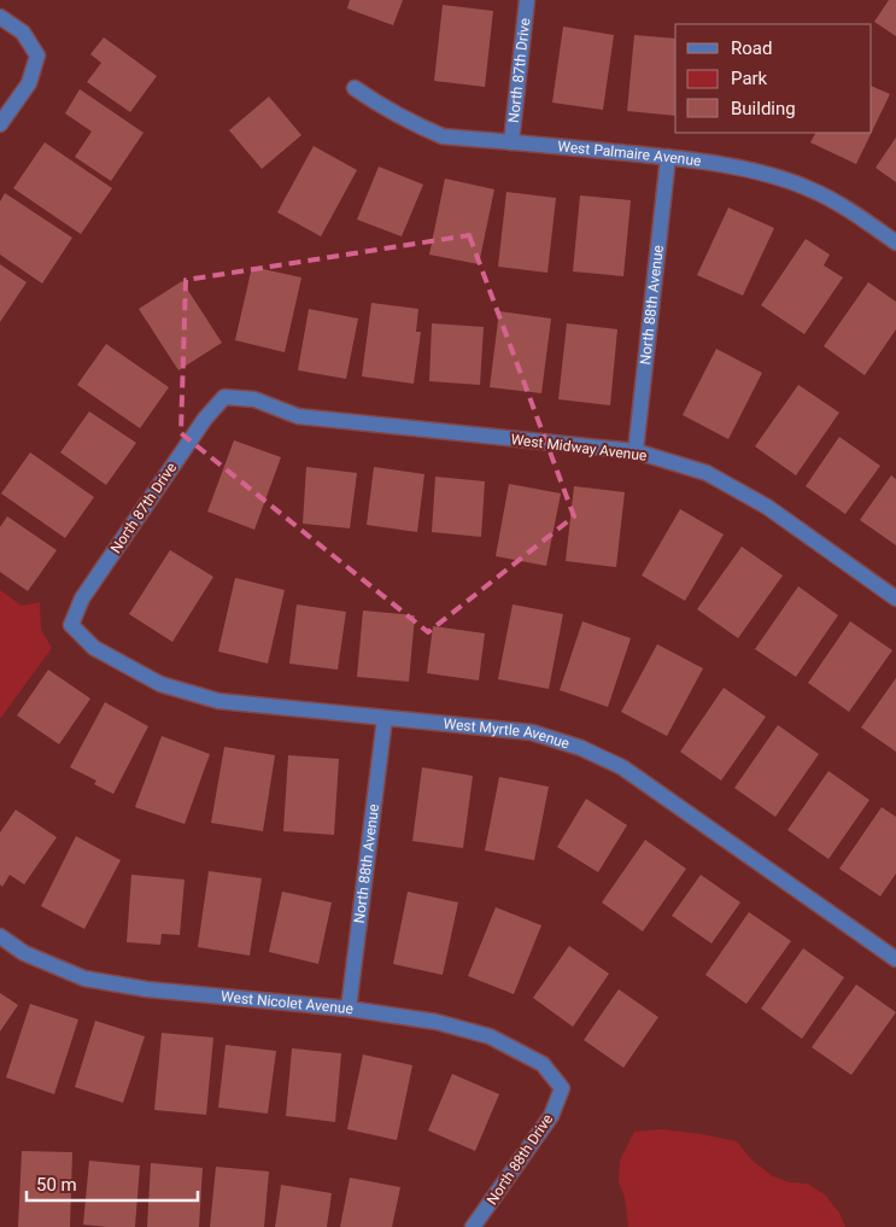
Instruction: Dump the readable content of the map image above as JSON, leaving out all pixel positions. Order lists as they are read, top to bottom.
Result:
{
  "streets": {
    "street": [
      "North 87th Drive",
      "West Palmaire Avenue",
      "North 88th Avenue",
      "West Midway Avenue",
      "West Myrtle Avenue",
      "West Nicolet Avenue",
      "North 88th Drive"
    ]
  },
  "crossings": [
    ["North 87th Drive", "West Palmaire Avenue"],
    ["North 87th Drive", "West Midway Avenue"],
    ["North 87th Drive", "West Myrtle Avenue"],
    ["West Palmaire Avenue", "North 88th Avenue"],
    ["North 88th Avenue", "West Midway Avenue"],
    ["North 88th Avenue", "West Myrtle Avenue"],
    ["North 88th Avenue", "West Nicolet Avenue"],
    ["West Nicolet Avenue", "North 88th Drive"]
  ],
  "legend": ["Road", "Park", "Building"],
  "scale_bar": "50 m"
}
